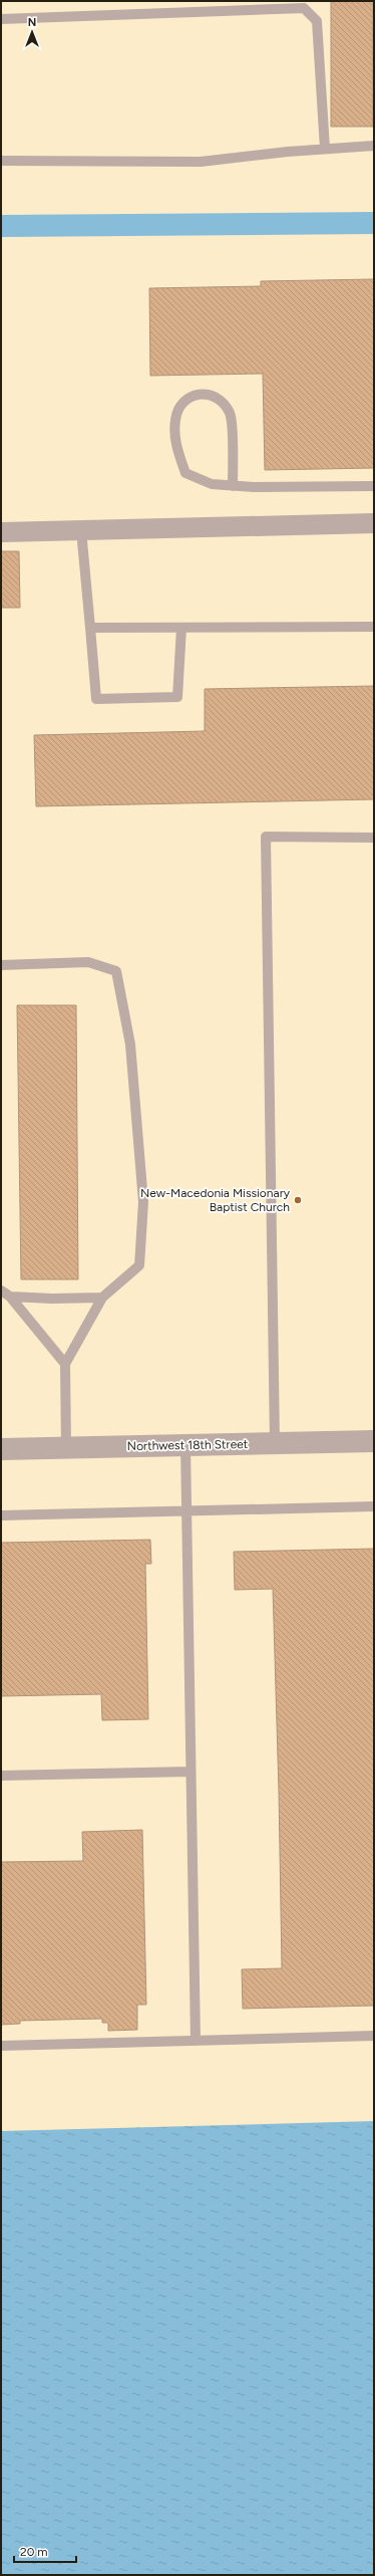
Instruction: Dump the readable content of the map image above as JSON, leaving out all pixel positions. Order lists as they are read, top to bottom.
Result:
{
  "streets": {
    "street": ["Northwest 18th Street"]
  },
  "places": ["New-Macedonia Missionary Baptist Church"],
  "scale_bar": "20 m",
  "north": "top"
}
